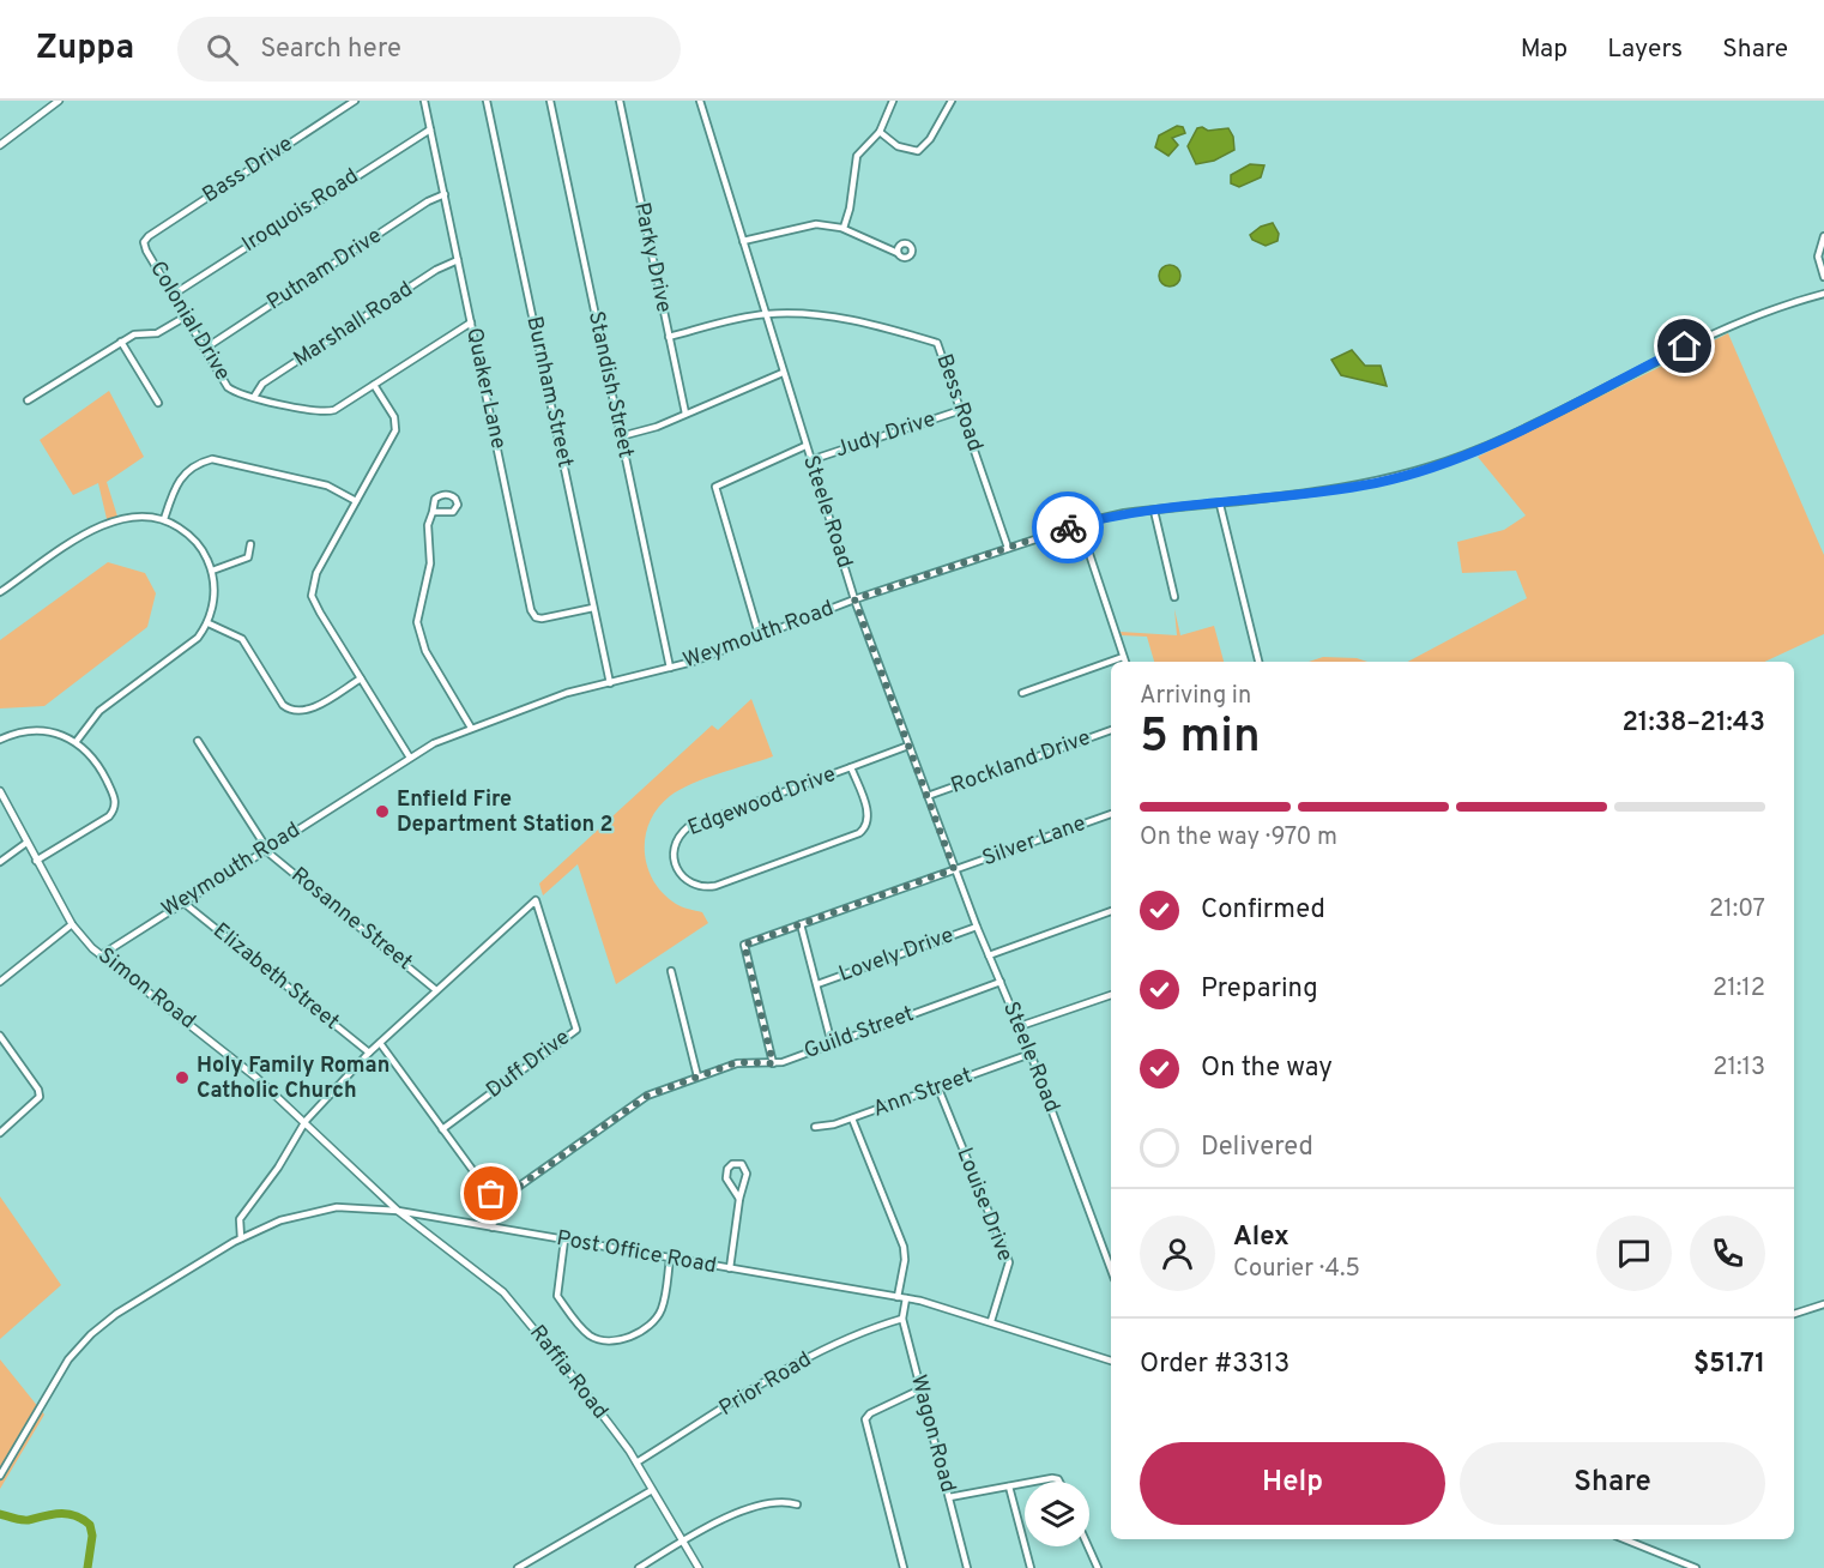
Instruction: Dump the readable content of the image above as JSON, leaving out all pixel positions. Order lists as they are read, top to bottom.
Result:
{
  "streets": {
    "main road": ["Simon Road", "Raffia Road"],
    "street": [
      "Bass Drive",
      "Iroquois Road",
      "Parky Drive",
      "Putnam Drive",
      "Colonial Drive",
      "Marshall Road",
      "Standish Street",
      "Quaker Lane",
      "Burnham Street",
      "Bess Road",
      "Judy Drive",
      "Steele Road",
      "Weymouth Road",
      "Rockland Drive",
      "Edgewood Drive",
      "Silver Lane",
      "Rosanne Street",
      "Lovely Drive",
      "Elizabeth Street",
      "Guild Street",
      "Duff Drive",
      "Ann Street",
      "Louise Drive",
      "Post Office Road",
      "Prior Road",
      "Wagon Road"
    ]
  },
  "crossings": [
    ["Bass Drive", "Colonial Drive"],
    ["Iroquois Road", "Colonial Drive"],
    ["Iroquois Road", "Quaker Lane"],
    ["Putnam Drive", "Colonial Drive"],
    ["Putnam Drive", "Quaker Lane"],
    ["Colonial Drive", "Marshall Road"],
    ["Colonial Drive", "Quaker Lane"],
    ["Marshall Road", "Quaker Lane"],
    ["Standish Street", "Weymouth Road"],
    ["Quaker Lane", "Burnham Street"],
    ["Burnham Street", "Weymouth Road"],
    ["Bess Road", "Judy Drive"],
    ["Bess Road", "Steele Road"],
    ["Bess Road", "Weymouth Road"],
    ["Judy Drive", "Steele Road"],
    ["Steele Road", "Weymouth Road"],
    ["Steele Road", "Rockland Drive"],
    ["Steele Road", "Edgewood Drive"],
    ["Steele Road", "Silver Lane"],
    ["Steele Road", "Lovely Drive"],
    ["Steele Road", "Guild Street"],
    ["Steele Road", "Ann Street"],
    ["Weymouth Road", "Rosanne Street"],
    ["Weymouth Road", "Elizabeth Street"],
    ["Weymouth Road", "Simon Road"],
    ["Silver Lane", "Guild Street"],
    ["Rosanne Street", "Duff Drive"],
    ["Simon Road", "Post Office Road"],
    ["Simon Road", "Raffia Road"],
    ["Ann Street", "Louise Drive"],
    ["Louise Drive", "Post Office Road"],
    ["Post Office Road", "Raffia Road"],
    ["Post Office Road", "Wagon Road"],
    ["Raffia Road", "Prior Road"],
    ["Prior Road", "Wagon Road"]
  ],
  "places": ["Enfield Fire Department Station 2", "Holy Family Roman Catholic Church"],
  "page": {
    "header": "Zuppa",
    "search": "Search here",
    "nav": ["Map", "Layers", "Share"],
    "heading": ["5 min", "Arriving in", "21:38–21:43"],
    "panel": [
      "Alex",
      "Courier · 4.5",
      "Order #3313",
      "$51.71"
    ],
    "bar": "On the way · 970 m",
    "list": [
      ["Confirmed", "21:07"],
      ["Preparing", "21:12"],
      ["On the way", "21:13"],
      "Delivered"
    ],
    "buttons": ["Help", "Share"]
  }
}
